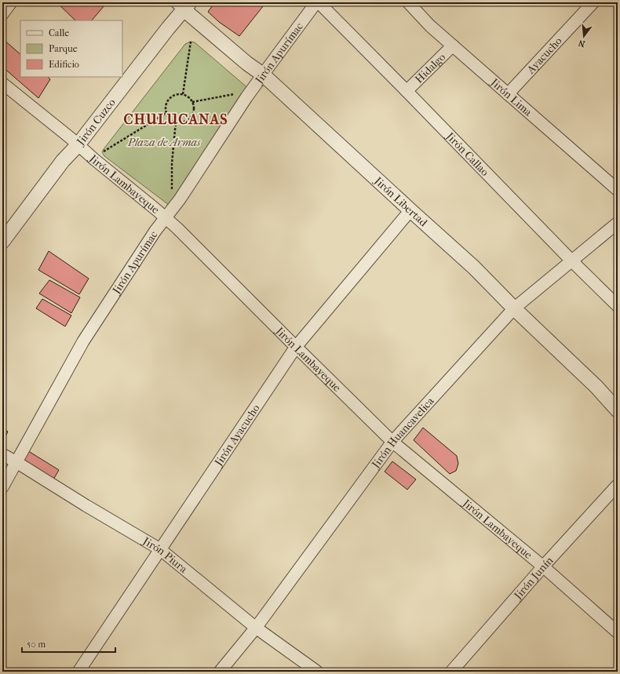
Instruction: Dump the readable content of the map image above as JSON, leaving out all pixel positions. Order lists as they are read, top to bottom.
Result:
{
  "streets": {
    "street": [
      "Jirón Apurímac",
      "Ayacucho",
      "Hidalgo",
      "Jirón Lima",
      "Jirón Cuzco",
      "Jirón Callao",
      "Jirón Lambayeque",
      "Jirón Libertad",
      "Jirón Huancavelica",
      "Jirón Ayacucho",
      "Jirón Piura",
      "Jirón Junín"
    ]
  },
  "crossings": [
    ["Jirón Apurímac", "Jirón Callao"],
    ["Jirón Apurímac", "Jirón Lambayeque"],
    ["Jirón Apurímac", "Jirón Libertad"],
    ["Jirón Apurímac", "Jirón Piura"],
    ["Ayacucho", "Jirón Lima"],
    ["Hidalgo", "Jirón Lima"],
    ["Hidalgo", "Jirón Callao"],
    ["Jirón Cuzco", "Jirón Lambayeque"],
    ["Jirón Cuzco", "Jirón Libertad"],
    ["Jirón Callao", "Jirón Huancavelica"],
    ["Jirón Lambayeque", "Jirón Huancavelica"],
    ["Jirón Lambayeque", "Jirón Ayacucho"],
    ["Jirón Lambayeque", "Jirón Junín"],
    ["Jirón Libertad", "Jirón Huancavelica"],
    ["Jirón Libertad", "Jirón Ayacucho"],
    ["Jirón Huancavelica", "Jirón Piura"],
    ["Jirón Ayacucho", "Jirón Piura"]
  ],
  "districts": ["CHULUCANAS"],
  "parks": ["Plaza de Armas"],
  "legend": ["Calle", "Parque", "Edificio"],
  "scale_bar": "50 m",
  "north": "bottom"
}
